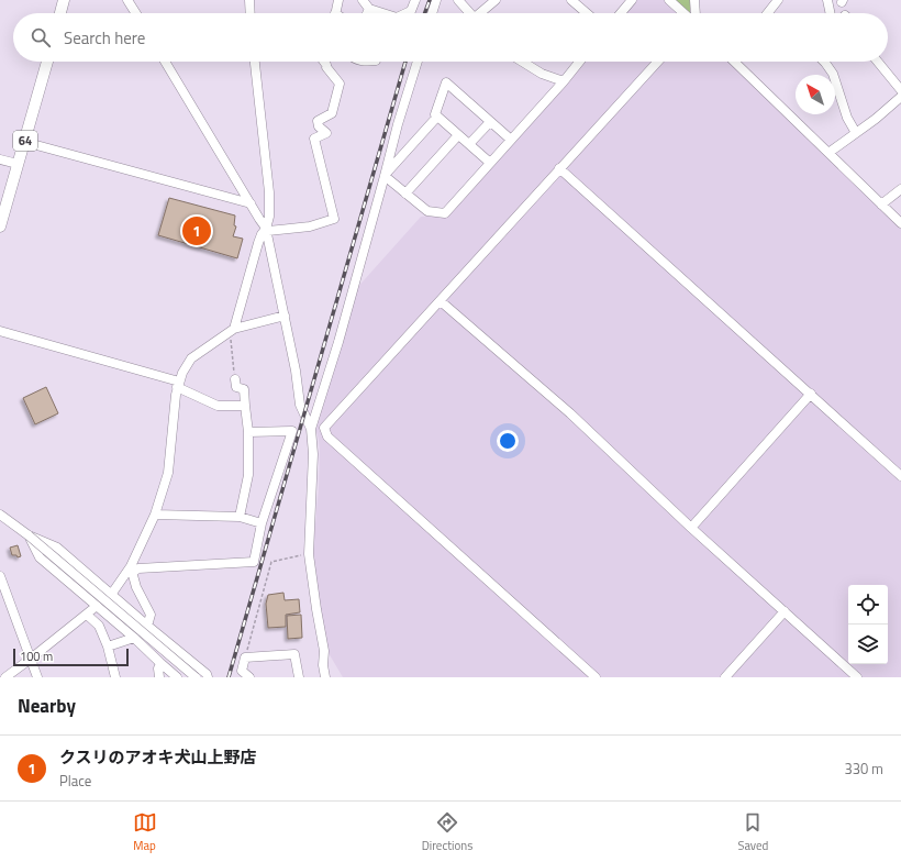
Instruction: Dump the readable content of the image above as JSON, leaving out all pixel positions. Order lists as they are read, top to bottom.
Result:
{
  "streets": {
    "main road": ["64"]
  },
  "scale_bar": "100 m",
  "north": "top left",
  "page": {
    "search": "Search here",
    "pins": "1",
    "scale": "100 m",
    "heading": "Nearby",
    "list": [
      {
        "mark": "1",
        "name": "クスリのアオキ犬山上野店",
        "note": "Place",
        "value": "330 m"
      }
    ],
    "nav": ["Map", "Directions", "Saved"]
  }
}
